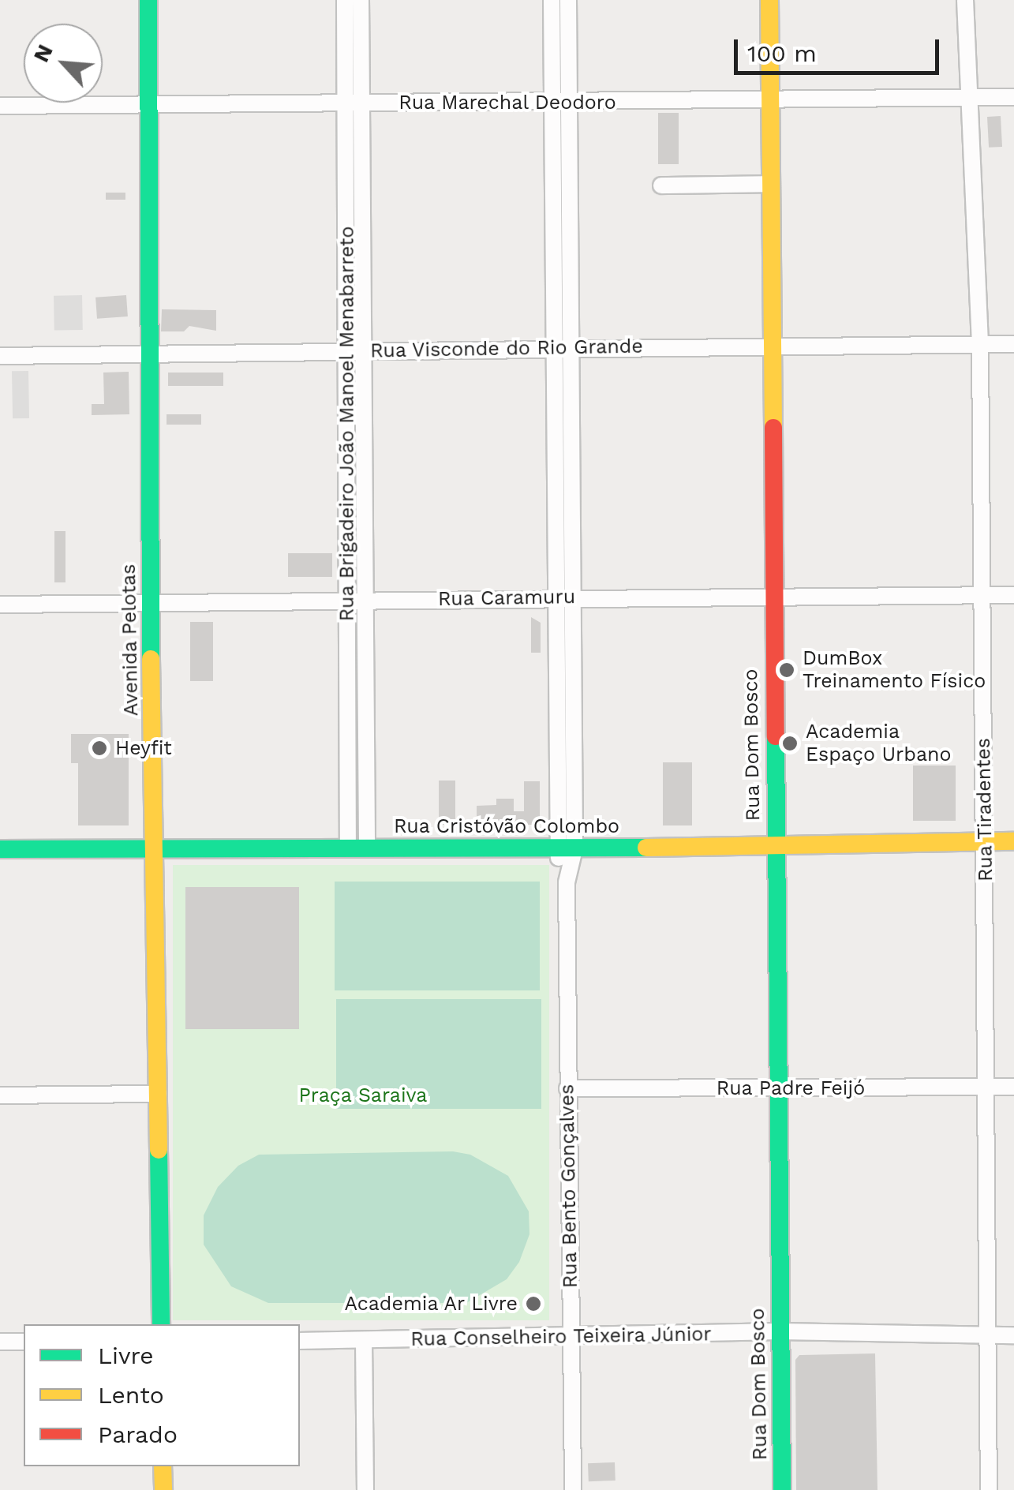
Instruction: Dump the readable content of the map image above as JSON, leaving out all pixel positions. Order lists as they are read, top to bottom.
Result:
{
  "streets": {
    "street": [
      "Rua Marechal Deodoro",
      "Rua Visconde do Rio Grande",
      "Rua Brigadeiro João Manoel Menabarreto",
      "Rua Caramuru",
      "Avenida Pelotas",
      "Rua Dom Bosco",
      "Rua Tiradentes",
      "Rua Cristóvão Colombo",
      "Rua Padre Feijó",
      "Rua Bento Gonçalves",
      "Rua Conselheiro Teixeira Júnior"
    ]
  },
  "crossings": [
    ["Rua Marechal Deodoro", "Rua Brigadeiro João Manoel Menabarreto"],
    ["Rua Marechal Deodoro", "Avenida Pelotas"],
    ["Rua Marechal Deodoro", "Rua Dom Bosco"],
    ["Rua Marechal Deodoro", "Rua Tiradentes"],
    ["Rua Marechal Deodoro", "Rua Bento Gonçalves"],
    ["Rua Visconde do Rio Grande", "Rua Brigadeiro João Manoel Menabarreto"],
    ["Rua Visconde do Rio Grande", "Avenida Pelotas"],
    ["Rua Visconde do Rio Grande", "Rua Dom Bosco"],
    ["Rua Visconde do Rio Grande", "Rua Tiradentes"],
    ["Rua Visconde do Rio Grande", "Rua Bento Gonçalves"],
    ["Rua Brigadeiro João Manoel Menabarreto", "Rua Caramuru"],
    ["Rua Brigadeiro João Manoel Menabarreto", "Rua Cristóvão Colombo"],
    ["Rua Caramuru", "Avenida Pelotas"],
    ["Rua Caramuru", "Rua Dom Bosco"],
    ["Rua Caramuru", "Rua Tiradentes"],
    ["Rua Caramuru", "Rua Bento Gonçalves"],
    ["Avenida Pelotas", "Rua Cristóvão Colombo"],
    ["Rua Dom Bosco", "Rua Cristóvão Colombo"],
    ["Rua Dom Bosco", "Rua Padre Feijó"],
    ["Rua Dom Bosco", "Rua Conselheiro Teixeira Júnior"],
    ["Rua Tiradentes", "Rua Cristóvão Colombo"],
    ["Rua Tiradentes", "Rua Padre Feijó"],
    ["Rua Tiradentes", "Rua Conselheiro Teixeira Júnior"],
    ["Rua Cristóvão Colombo", "Rua Bento Gonçalves"],
    ["Rua Padre Feijó", "Rua Bento Gonçalves"],
    ["Rua Bento Gonçalves", "Rua Conselheiro Teixeira Júnior"]
  ],
  "parks": ["Praça Saraiva"],
  "places": [
    "DumBox Treinamento Físico",
    "Academia Espaço Urbano",
    "Heyfit",
    "Academia Ar Livre"
  ],
  "legend": ["Livre", "Lento", "Parado"],
  "scale_bar": "100 m",
  "north": "top left"
}
